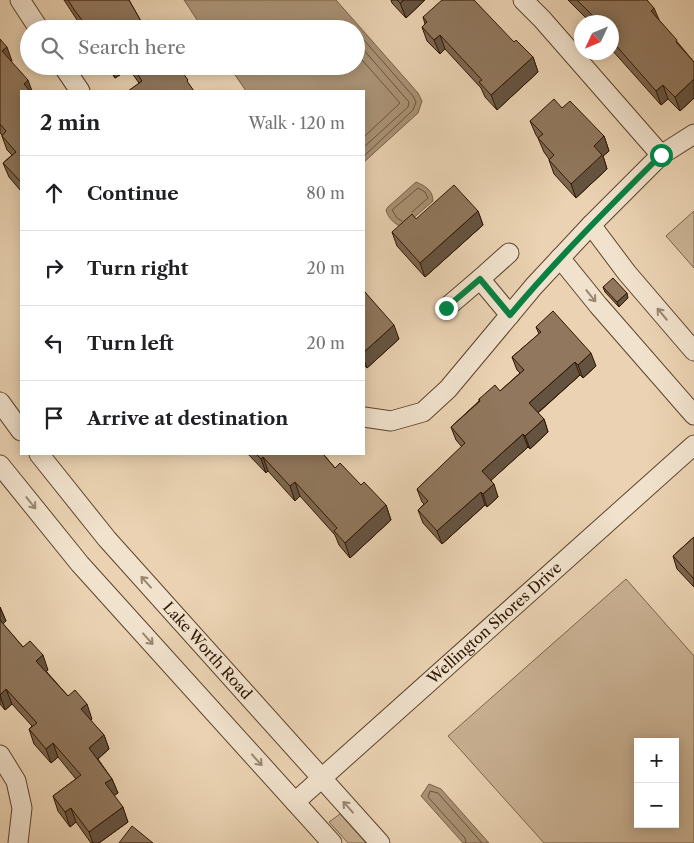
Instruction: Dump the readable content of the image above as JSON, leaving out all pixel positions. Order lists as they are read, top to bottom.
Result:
{
  "streets": {
    "street": ["Wellington Shores Drive", "Lake Worth Road"]
  },
  "crossings": [
    ["Wellington Shores Drive", "Lake Worth Road"]
  ],
  "north": "bottom left",
  "page": {
    "search": "Search here",
    "heading": ["2 min", "Walk · 120 m"],
    "list": [
      ["Continue", "80 m"],
      ["Turn right", "20 m"],
      ["Turn left", "20 m"],
      "Arrive at destination"
    ],
    "map_buttons": ["+", "−"]
  }
}
